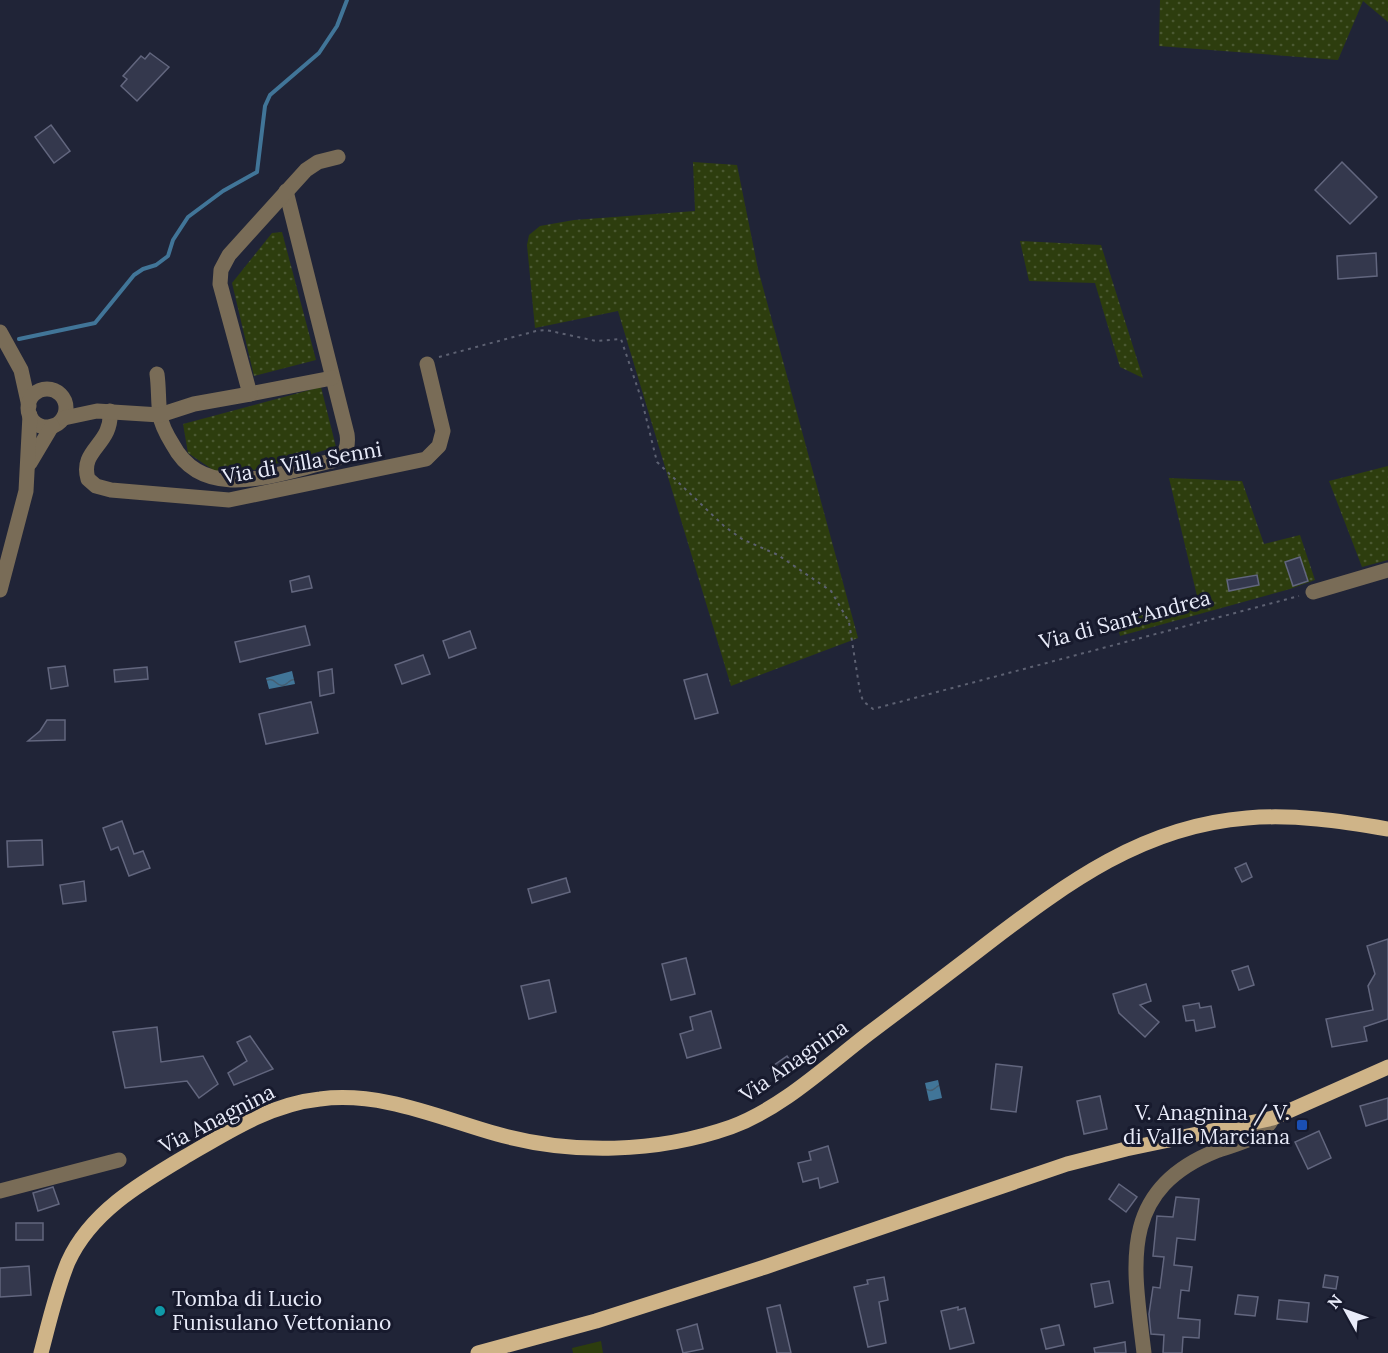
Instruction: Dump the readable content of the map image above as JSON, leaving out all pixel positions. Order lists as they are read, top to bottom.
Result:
{
  "streets": {
    "main road": ["Via Anagnina"],
    "street": ["Via di Villa Senni"],
    "path": ["Via di Sant'Andrea"]
  },
  "crossings": [
    ["Via di Villa Senni", "Via di Sant'Andrea"]
  ],
  "places": {
    "transit": ["V. Anagnina / V. di Valle Marciana"],
    "other": ["Tomba di Lucio Funisulano Vettoniano"]
  },
  "north": "top left"
}
